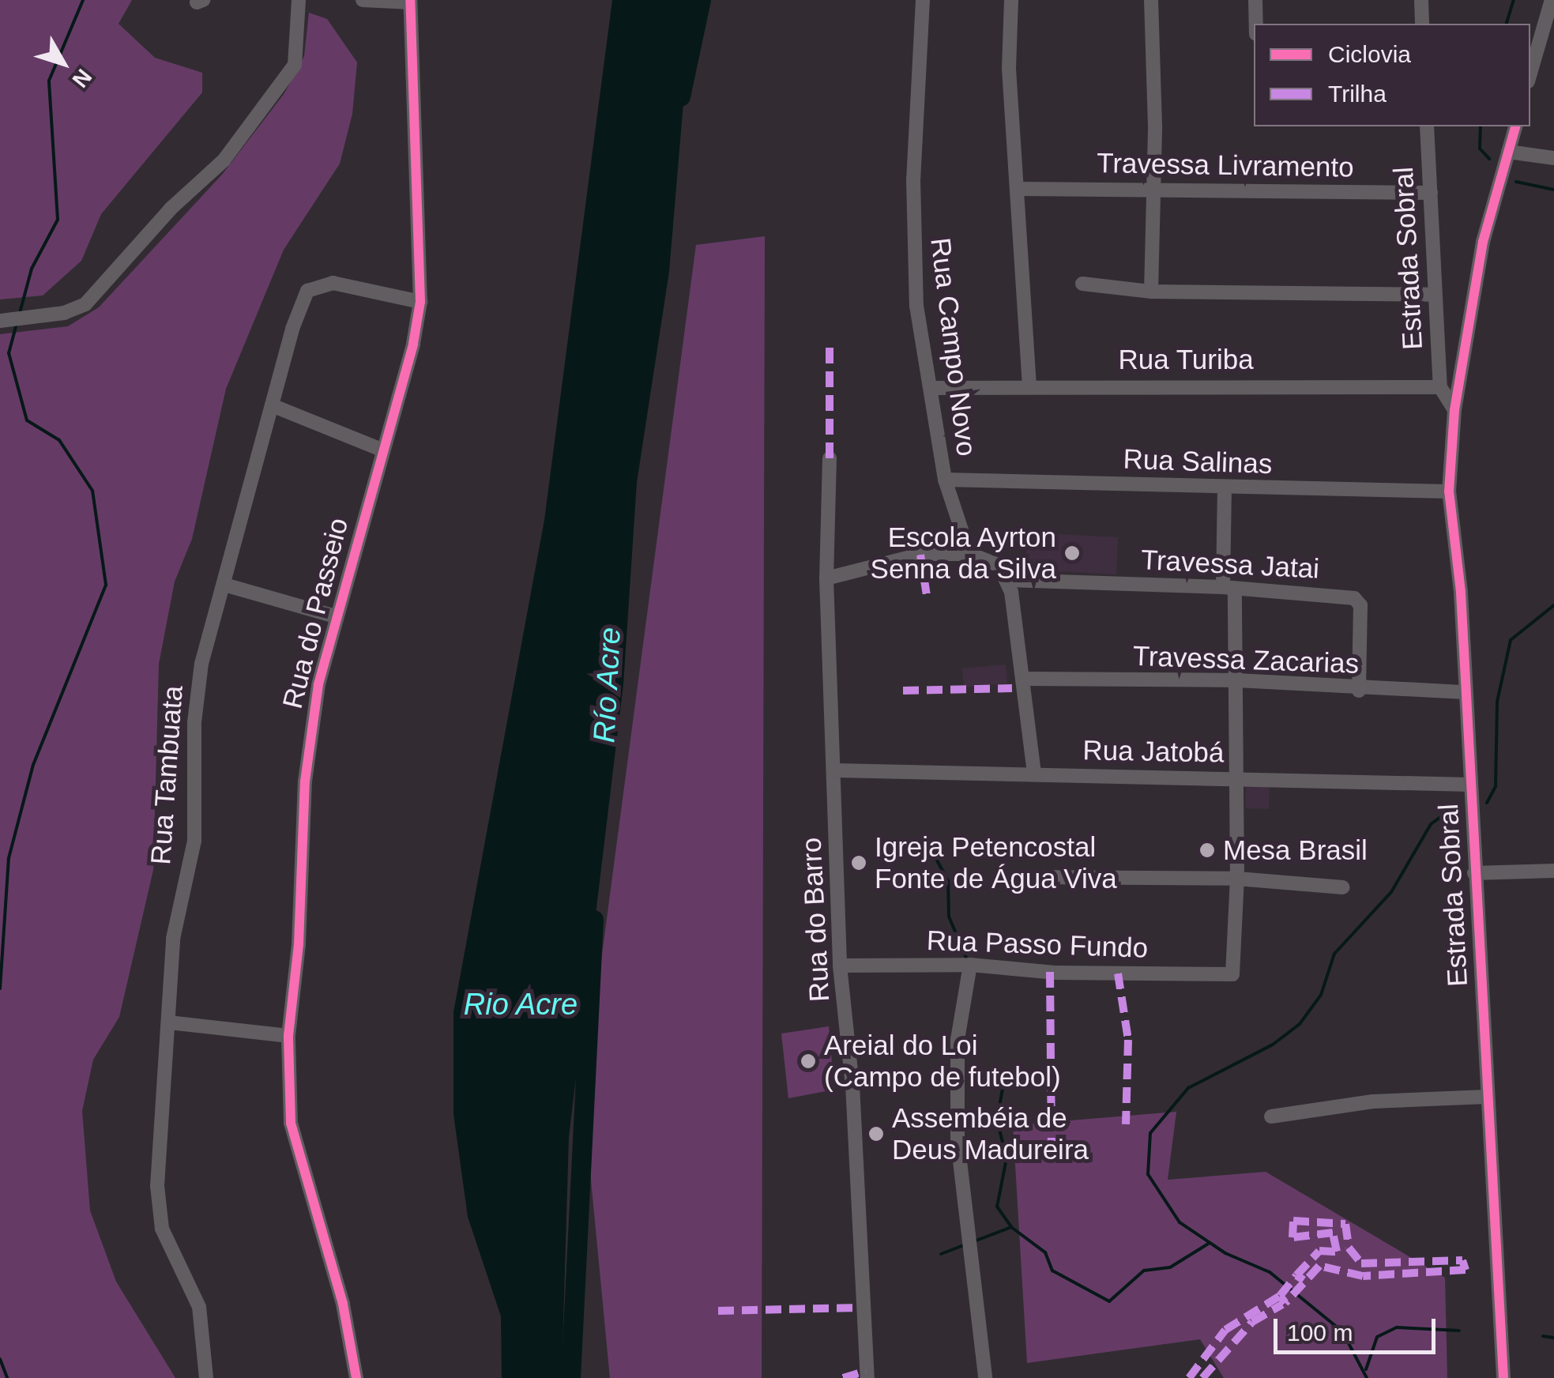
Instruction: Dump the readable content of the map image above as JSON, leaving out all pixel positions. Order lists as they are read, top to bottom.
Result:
{
  "streets": {
    "street": [
      "Travessa Livramento",
      "Estrada Sobral",
      "Rua Campo Novo",
      "Rua Turiba",
      "Rua Salinas",
      "Travessa Jatai",
      "Rua do Passeio",
      "Travessa Zacarias",
      "Rua Jatobá",
      "Rua Tambuata",
      "Rua do Barro",
      "Rua Passo Fundo"
    ]
  },
  "crossings": [
    ["Travessa Livramento", "Estrada Sobral"],
    ["Estrada Sobral", "Rua Turiba"],
    ["Estrada Sobral", "Rua Salinas"],
    ["Estrada Sobral", "Travessa Zacarias"],
    ["Estrada Sobral", "Rua Jatobá"],
    ["Rua Campo Novo", "Rua Turiba"],
    ["Rua Campo Novo", "Rua Salinas"],
    ["Travessa Jatai", "Travessa Zacarias"],
    ["Rua do Passeio", "Rua Tambuata"],
    ["Rua Jatobá", "Rua do Barro"],
    ["Rua do Barro", "Rua Passo Fundo"]
  ],
  "water": ["Río Acre", "Rio Acre"],
  "places": [
    "Escola Ayrton Senna da Silva",
    "Mesa Brasil",
    "Igreja Petencostal Fonte de Água Viva",
    "Areial do Loi (Campo de futebol)",
    "Assembéia de Deus Madureira"
  ],
  "legend": ["Ciclovia", "Trilha"],
  "scale_bar": "100 m",
  "north": "bottom right"
}
